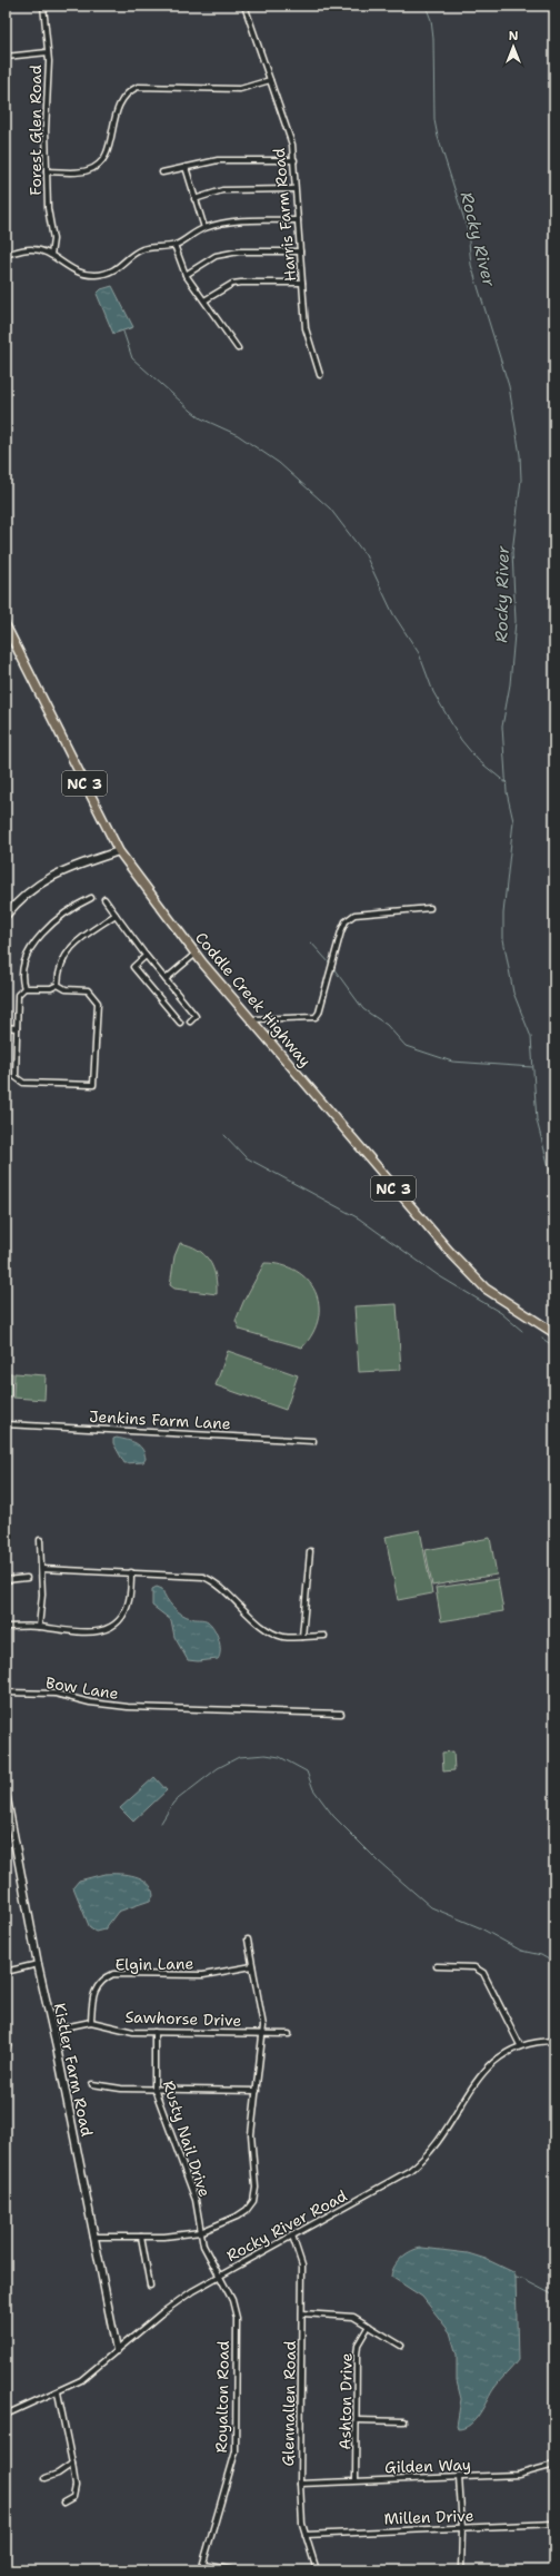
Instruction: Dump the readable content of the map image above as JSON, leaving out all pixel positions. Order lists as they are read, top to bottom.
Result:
{
  "streets": {
    "main road": ["NC 3", "Coddle Creek Highway"],
    "street": [
      "Forest Glen Road",
      "Harris Farm Road",
      "Jenkins Farm Lane",
      "Bow Lane",
      "Elgin Lane",
      "Sawhorse Drive",
      "Kistler Farm Road",
      "Rusty Nail Drive",
      "Rocky River Road",
      "Royalton Road",
      "Ashton Drive",
      "Glennallen Road",
      "Gilden Way",
      "Millen Drive"
    ]
  },
  "crossings": [
    ["Elgin Lane", "Sawhorse Drive"],
    ["Sawhorse Drive", "Kistler Farm Road"],
    ["Sawhorse Drive", "Rusty Nail Drive"],
    ["Kistler Farm Road", "Rocky River Road"],
    ["Rusty Nail Drive", "Rocky River Road"],
    ["Rusty Nail Drive", "Royalton Road"],
    ["Rocky River Road", "Royalton Road"],
    ["Rocky River Road", "Glennallen Road"],
    ["Ashton Drive", "Gilden Way"],
    ["Glennallen Road", "Gilden Way"],
    ["Glennallen Road", "Millen Drive"]
  ],
  "water": ["Rocky River"],
  "north": "top"
}
